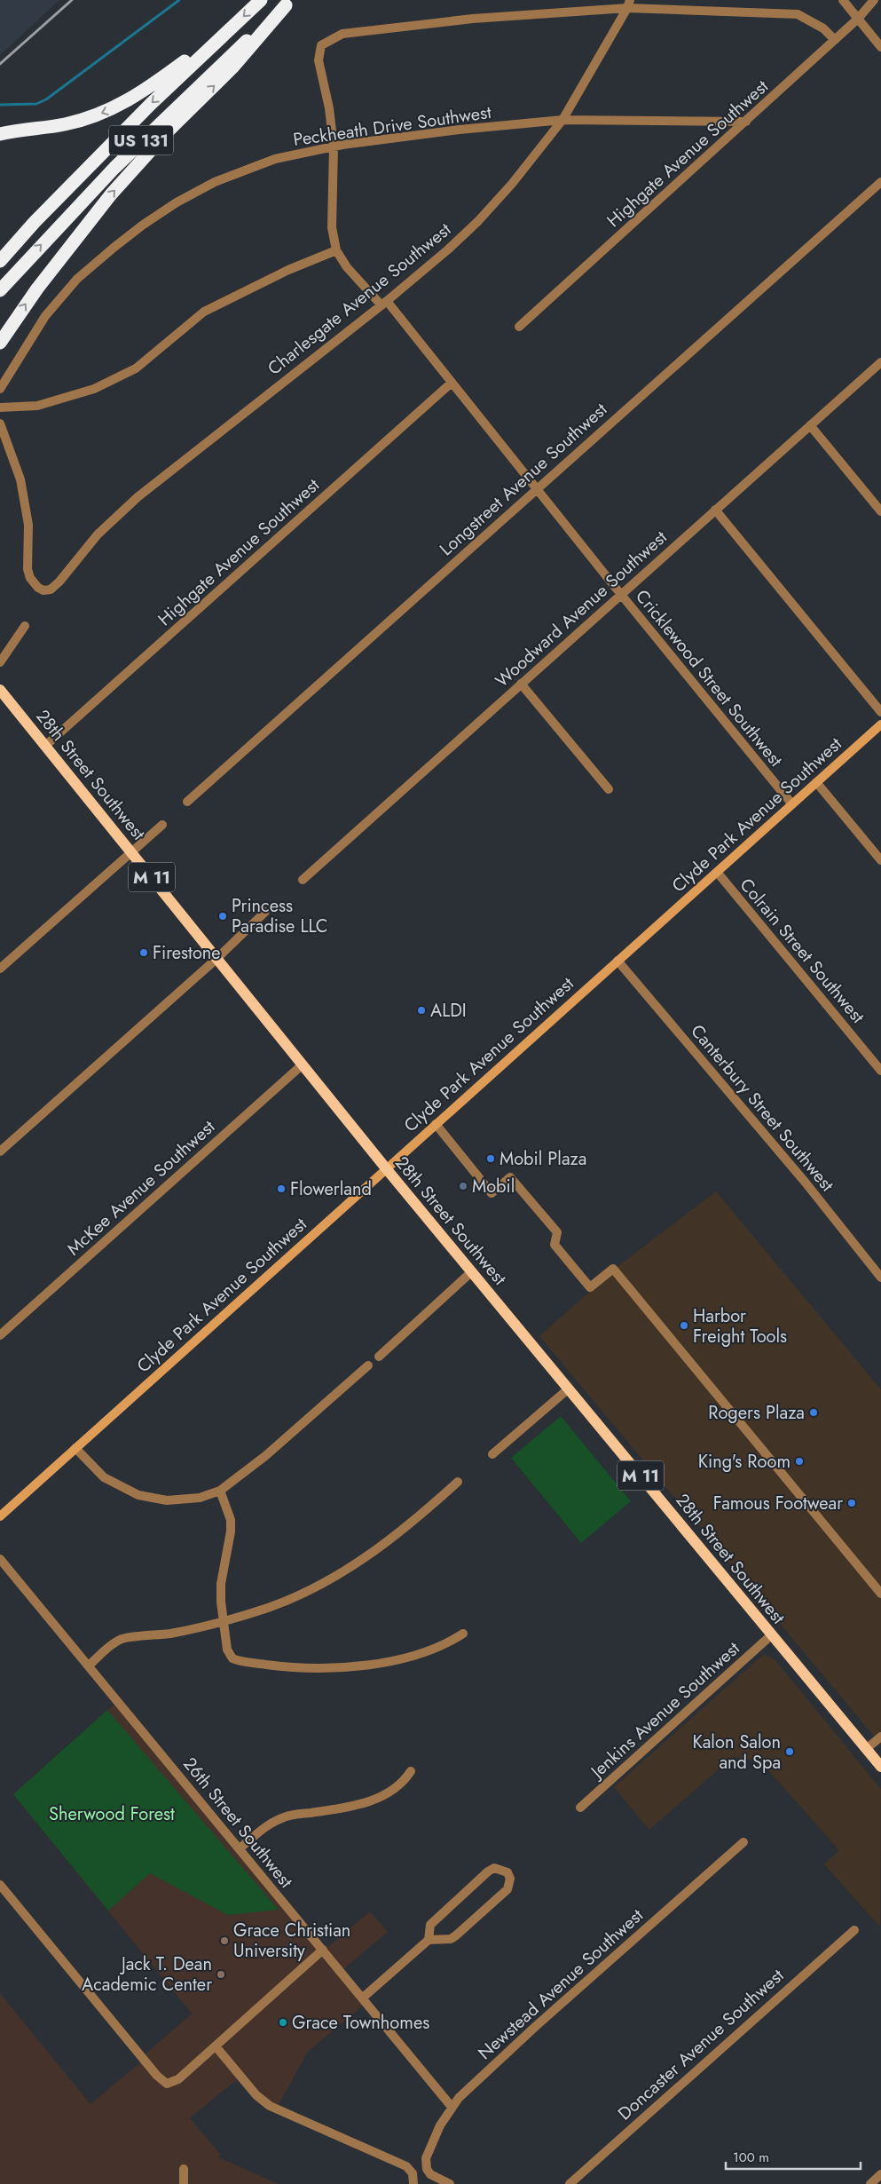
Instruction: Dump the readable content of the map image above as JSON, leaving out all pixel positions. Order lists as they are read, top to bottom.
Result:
{
  "streets": {
    "highway": ["US 131"],
    "main road": ["28th Street Southwest", "Clyde Park Avenue Southwest", "M 11"],
    "street": [
      "Peckheath Drive Southwest",
      "Highgate Avenue Southwest",
      "Charlesgate Avenue Southwest",
      "Longstreet Avenue Southwest",
      "Woodward Avenue Southwest",
      "Cricklewood Street Southwest",
      "Colrain Street Southwest",
      "Canterbury Street Southwest",
      "McKee Avenue Southwest",
      "Jenkins Avenue Southwest",
      "26th Street Southwest",
      "Newstead Avenue Southwest",
      "Doncaster Avenue Southwest"
    ]
  },
  "crossings": [
    ["Peckheath Drive Southwest", "Highgate Avenue Southwest"],
    ["Peckheath Drive Southwest", "Charlesgate Avenue Southwest"],
    ["Peckheath Drive Southwest", "Cricklewood Street Southwest"],
    ["Highgate Avenue Southwest", "Cricklewood Street Southwest"],
    ["Highgate Avenue Southwest", "28th Street Southwest"],
    ["Charlesgate Avenue Southwest", "Cricklewood Street Southwest"],
    ["Longstreet Avenue Southwest", "Cricklewood Street Southwest"],
    ["Woodward Avenue Southwest", "Cricklewood Street Southwest"],
    ["Cricklewood Street Southwest", "Clyde Park Avenue Southwest"],
    ["28th Street Southwest", "Clyde Park Avenue Southwest"],
    ["28th Street Southwest", "McKee Avenue Southwest"],
    ["28th Street Southwest", "Jenkins Avenue Southwest"],
    ["Clyde Park Avenue Southwest", "Colrain Street Southwest"],
    ["Clyde Park Avenue Southwest", "Canterbury Street Southwest"],
    ["26th Street Southwest", "Newstead Avenue Southwest"]
  ],
  "parks": ["Sherwood Forest"],
  "places": [
    "Princess Paradise LLC",
    "Firestone",
    "ALDI",
    "Mobil Plaza",
    "Mobil",
    "Flowerland",
    "Harbor Freight Tools",
    "Rogers Plaza",
    "King's Room",
    "Famous Footwear",
    "Kalon Salon and Spa",
    "Grace Christian University",
    "Jack T. Dean Academic Center",
    "Grace Townhomes"
  ],
  "scale_bar": "100 m"
}
